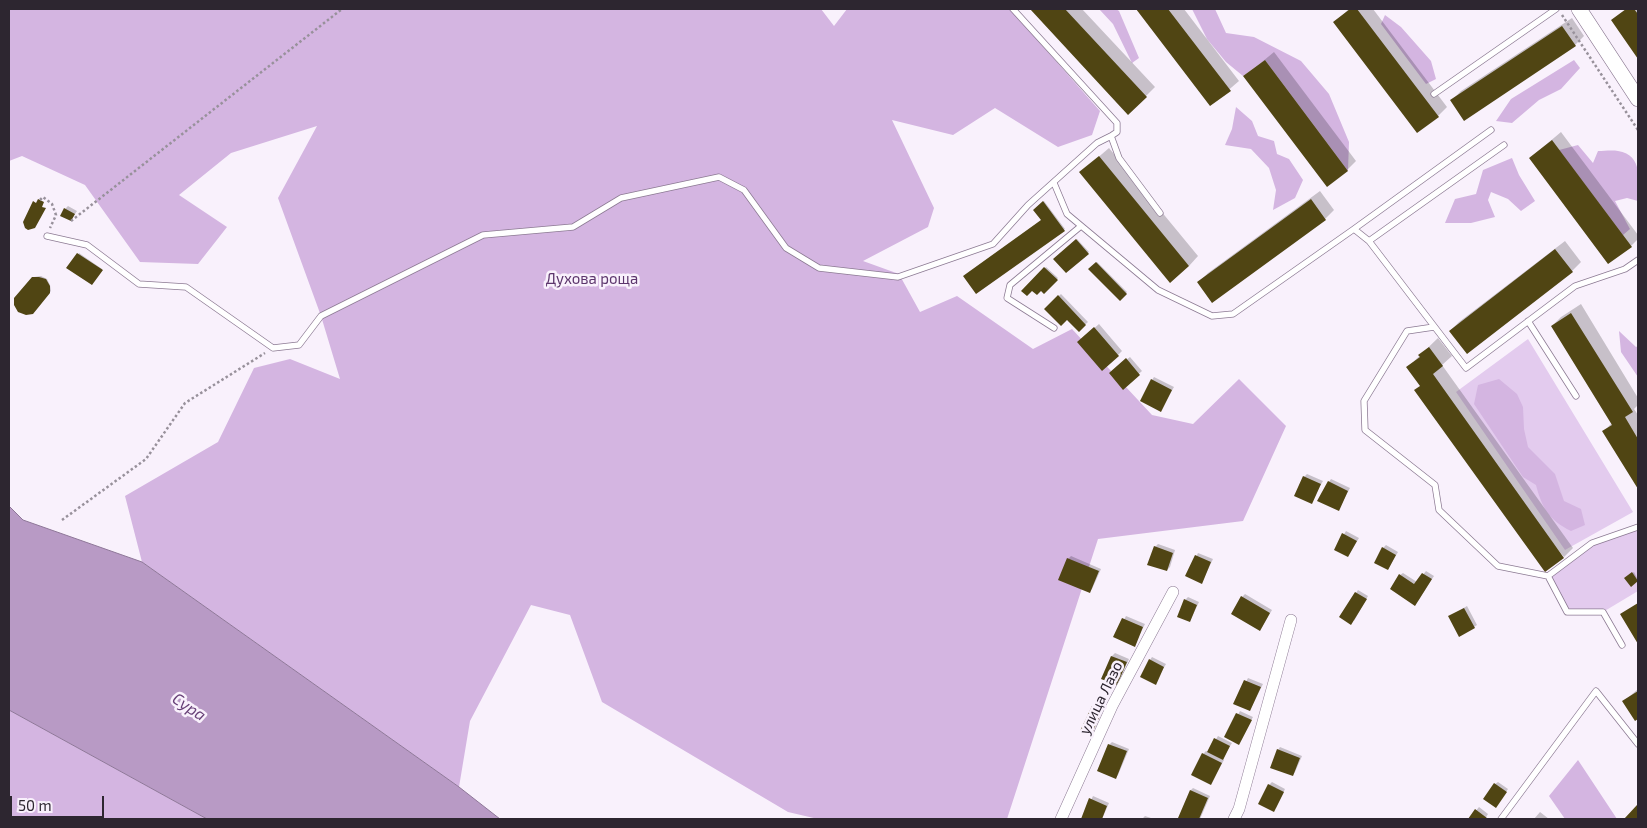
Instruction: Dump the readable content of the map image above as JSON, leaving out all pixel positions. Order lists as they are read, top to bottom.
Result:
{
  "streets": {
    "street": ["улица Лазо"]
  },
  "water": ["Сура"],
  "parks": ["Духова роща"],
  "scale_bar": "50 m"
}
